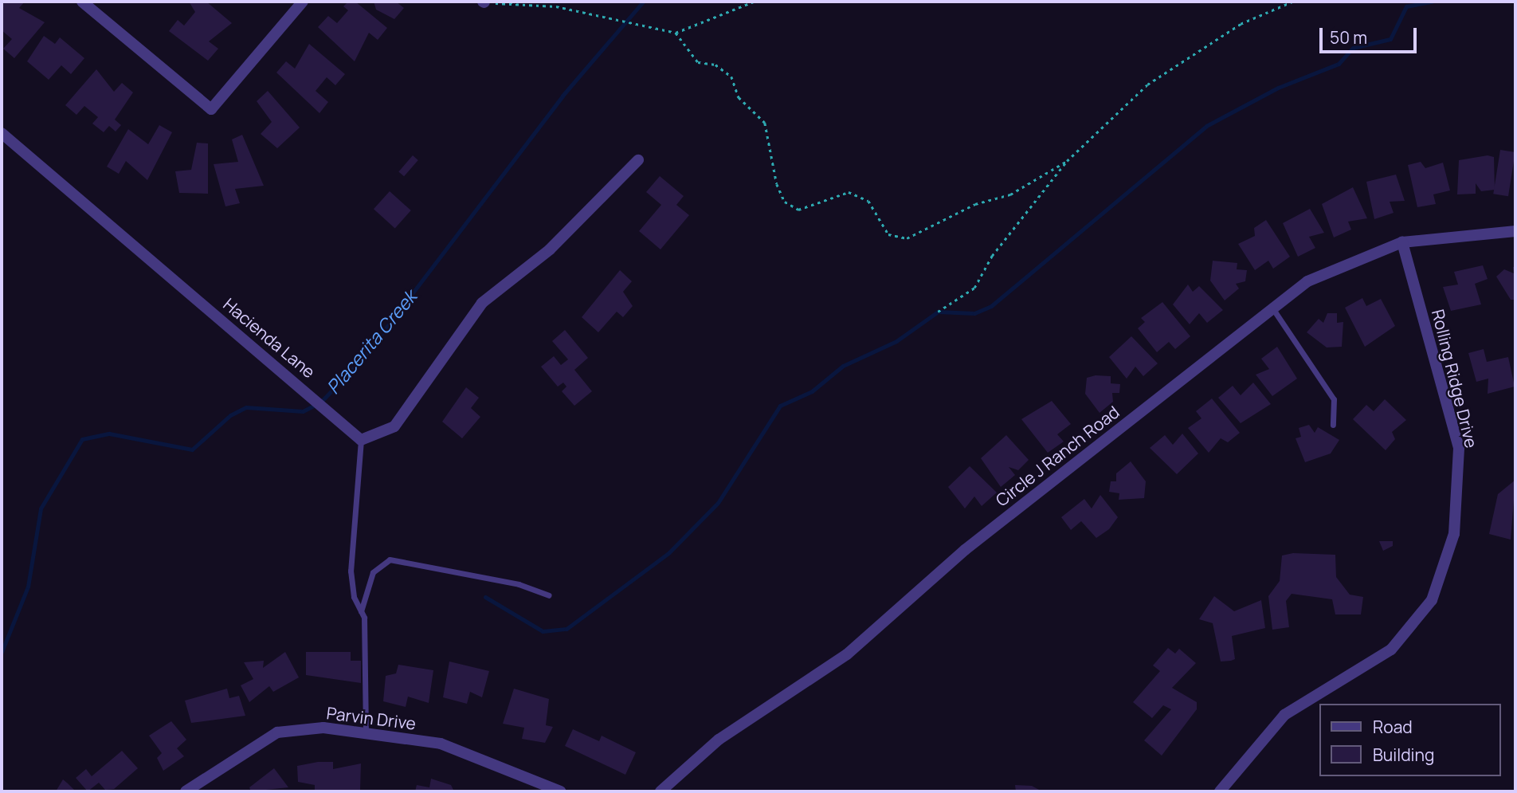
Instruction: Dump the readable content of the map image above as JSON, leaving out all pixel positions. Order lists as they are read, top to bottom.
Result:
{
  "streets": {
    "street": [
      "Hacienda Lane",
      "Rolling Ridge Drive",
      "Circle J Ranch Road",
      "Parvin Drive"
    ]
  },
  "crossings": [
    ["Rolling Ridge Drive", "Circle J Ranch Road"]
  ],
  "water": ["Placerita Creek"],
  "legend": ["Road", "Building"],
  "scale_bar": "50 m"
}
